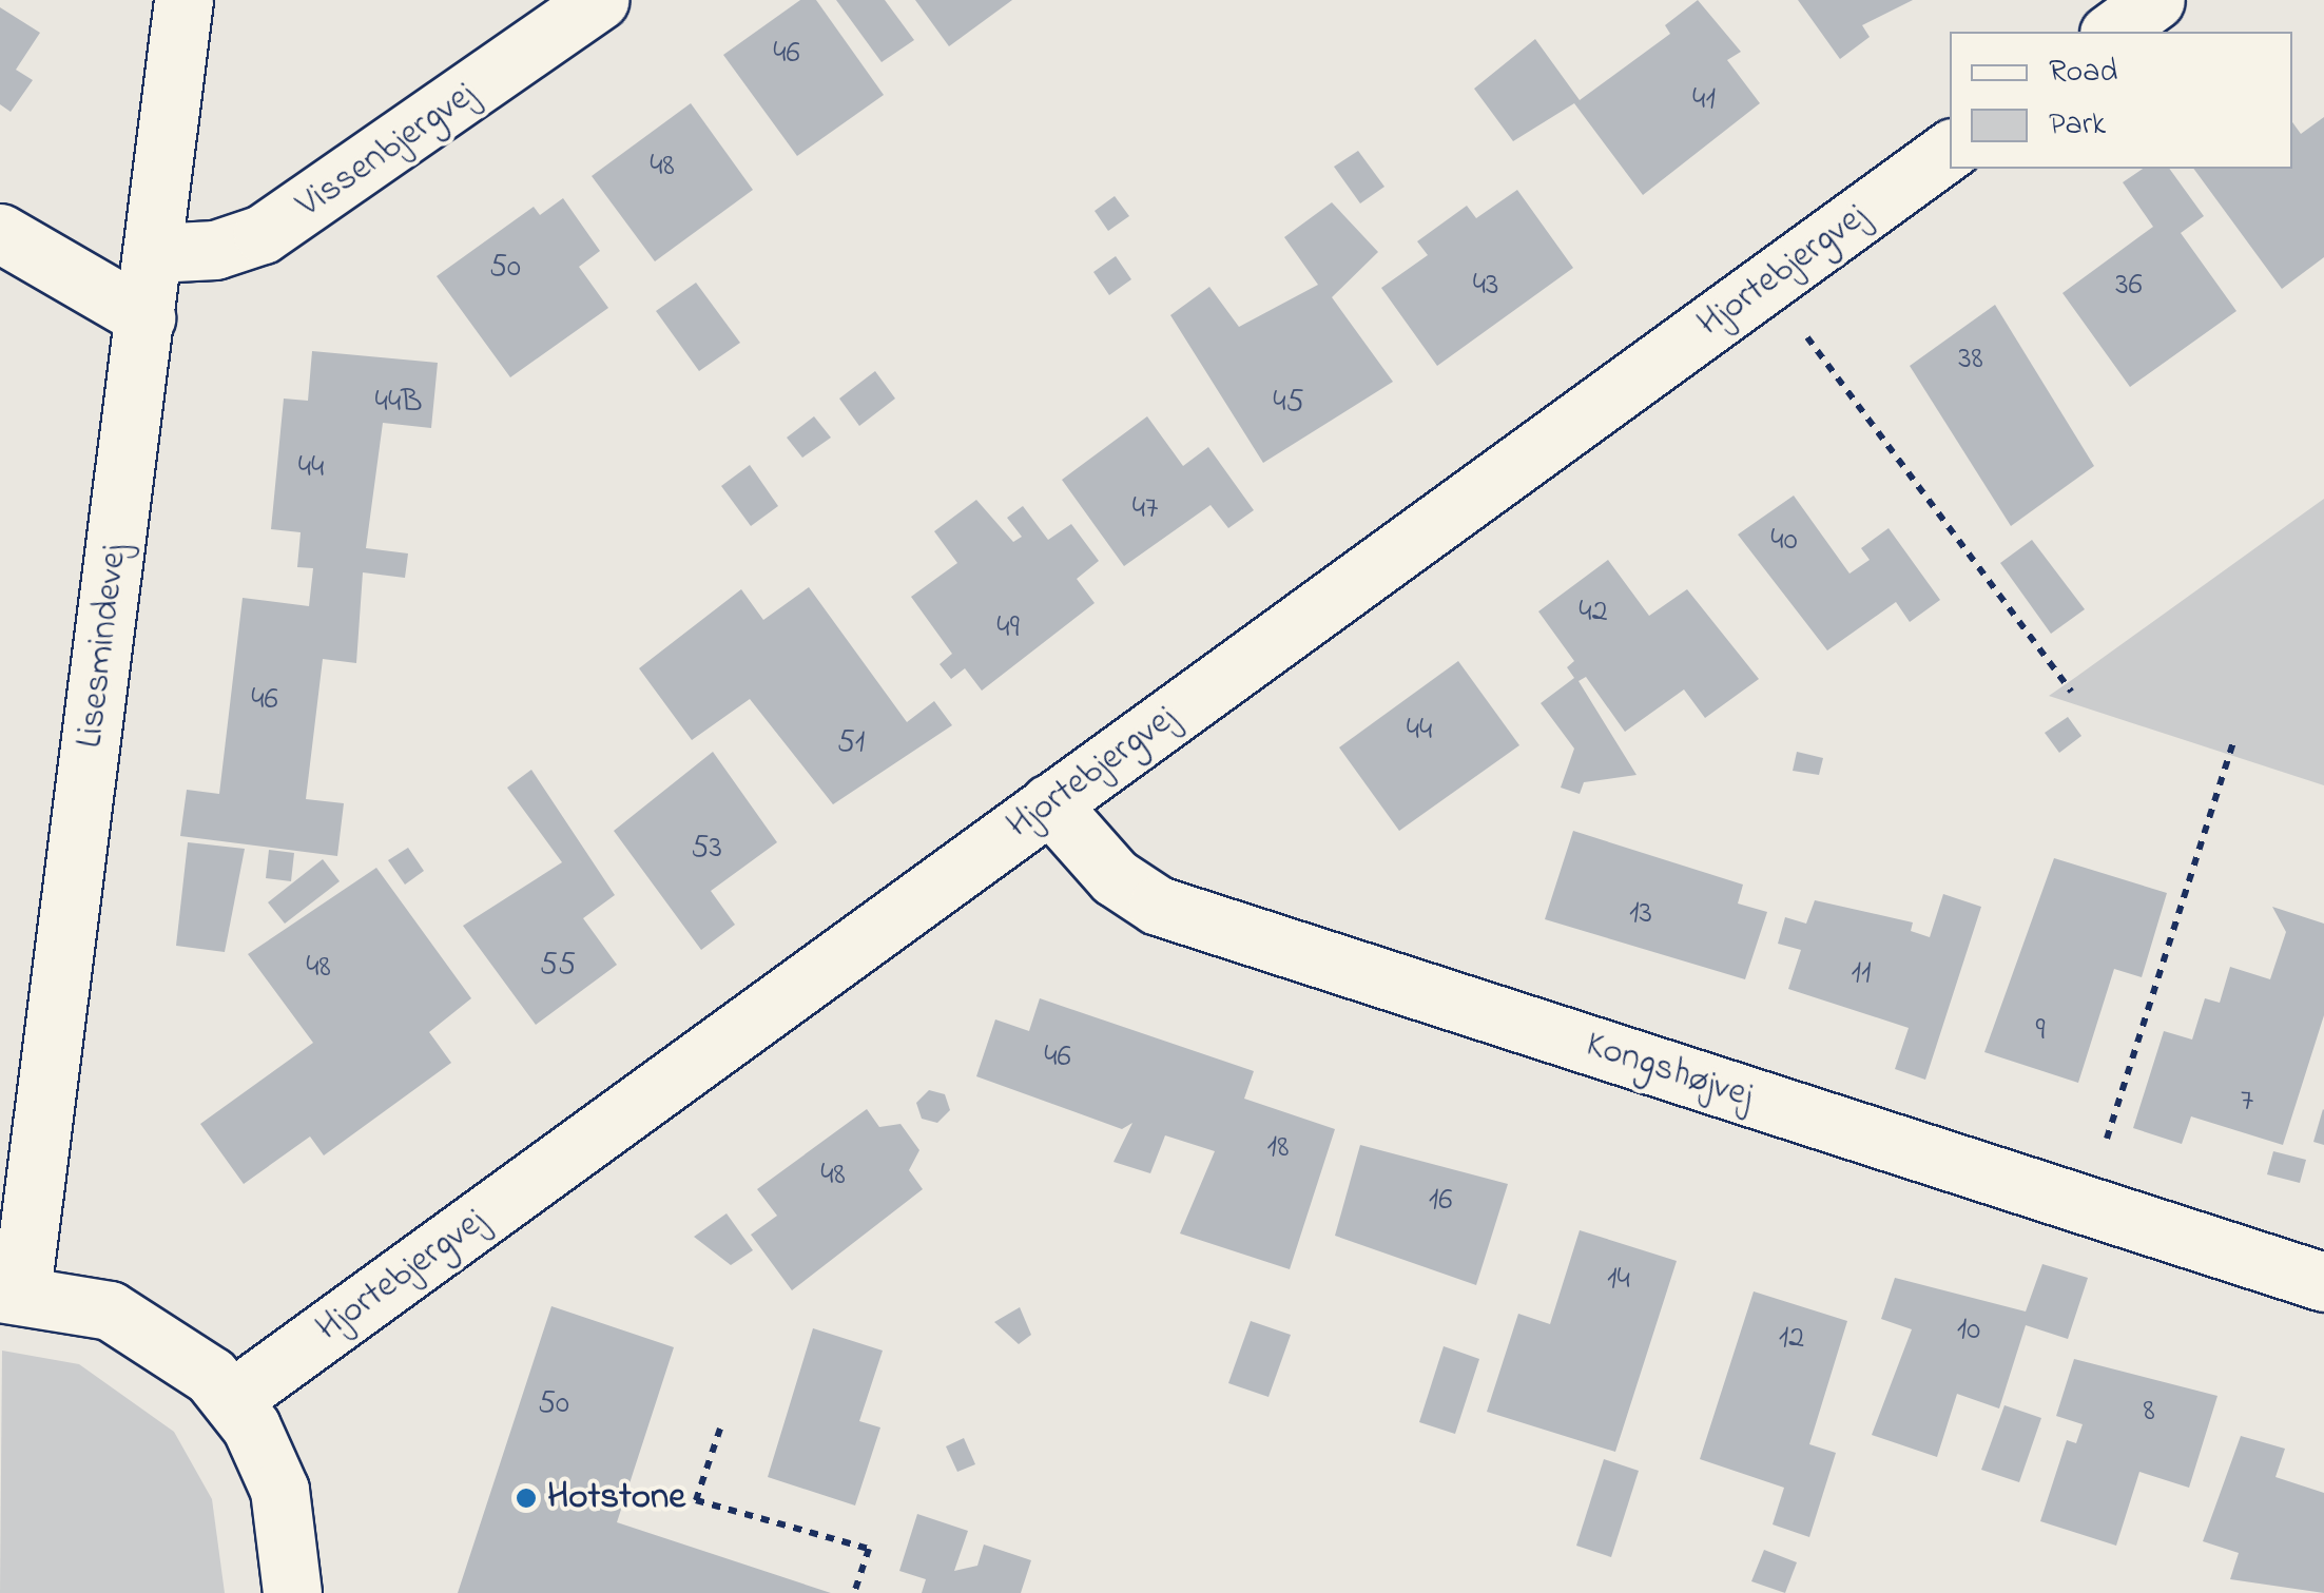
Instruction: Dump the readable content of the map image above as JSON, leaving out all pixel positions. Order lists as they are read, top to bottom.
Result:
{
  "streets": {
    "street": [
      "Vissenbjergvej",
      "Hjortebjergvej",
      "Lisesmindevej",
      "Kongshøjvej"
    ]
  },
  "crossings": [
    ["Vissenbjergvej", "Lisesmindevej"],
    ["Hjortebjergvej", "Kongshøjvej"]
  ],
  "places": ["Hotstone"],
  "house_numbers": [
    "46",
    "41",
    "48",
    "50",
    "43",
    "36",
    "38",
    "44B",
    "45",
    "44",
    "47",
    "40",
    "42",
    "49",
    "46",
    "44",
    "51",
    "53",
    "13",
    "55",
    "48",
    "11",
    "9",
    "46",
    "7",
    "18",
    "48",
    "16",
    "14",
    "10",
    "12",
    "50",
    "8"
  ],
  "legend": ["Road", "Park"]
}
